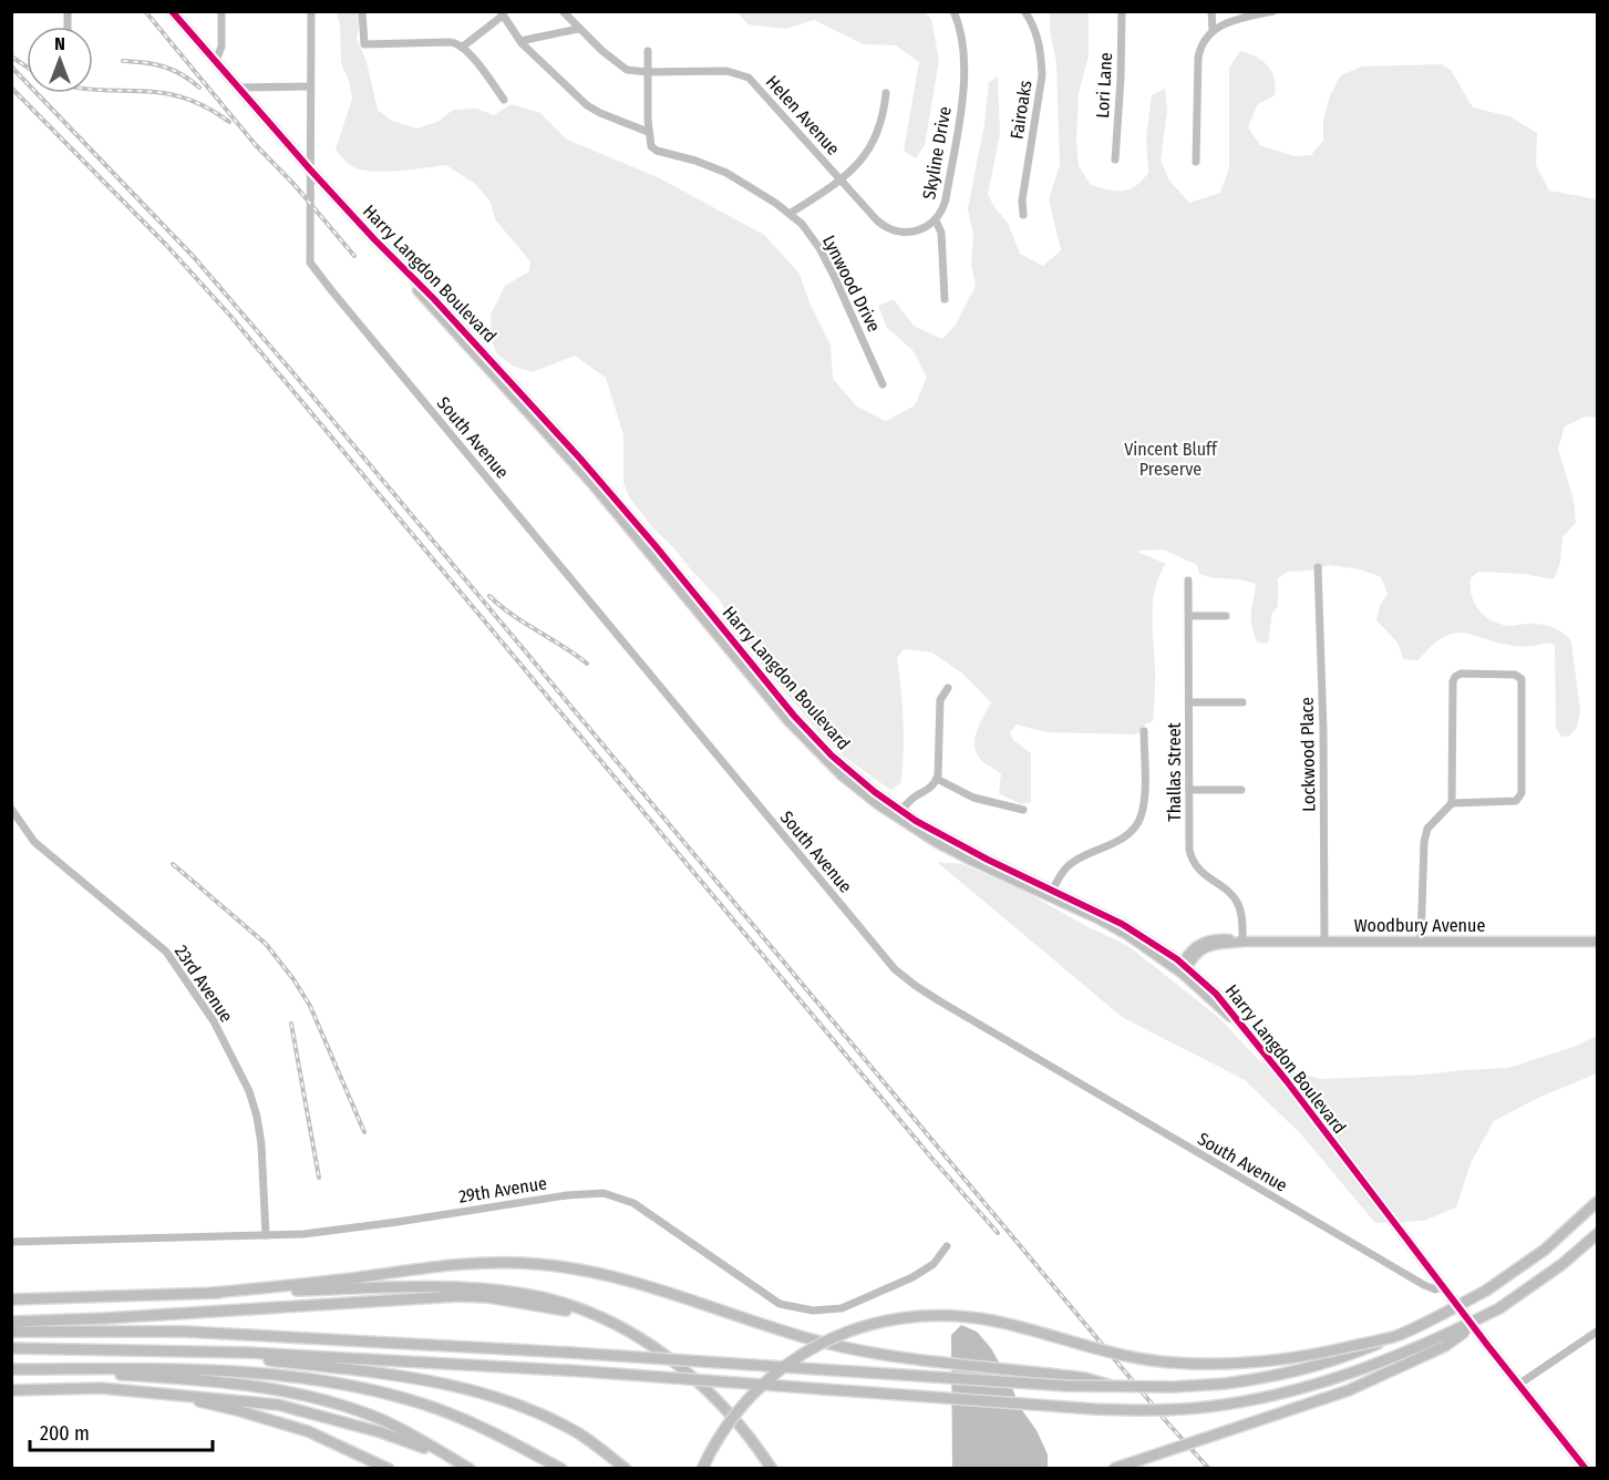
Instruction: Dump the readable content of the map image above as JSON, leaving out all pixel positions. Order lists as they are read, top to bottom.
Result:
{
  "streets": {
    "main road": ["Harry Langdon Boulevard", "Woodbury Avenue"],
    "street": [
      "Lori Lane",
      "Fairoaks",
      "Helen Avenue",
      "Skyline Drive",
      "Lynwood Drive",
      "South Avenue",
      "Lockwood Place",
      "Thallas Street",
      "23rd Avenue",
      "29th Avenue"
    ]
  },
  "crossings": [
    ["Helen Avenue", "Skyline Drive"],
    ["Harry Langdon Boulevard", "South Avenue"],
    ["Lockwood Place", "Woodbury Avenue"],
    ["Thallas Street", "Woodbury Avenue"],
    ["23rd Avenue", "29th Avenue"]
  ],
  "parks": ["Vincent Bluff Preserve"],
  "scale_bar": "200 m",
  "north": "top"
}
